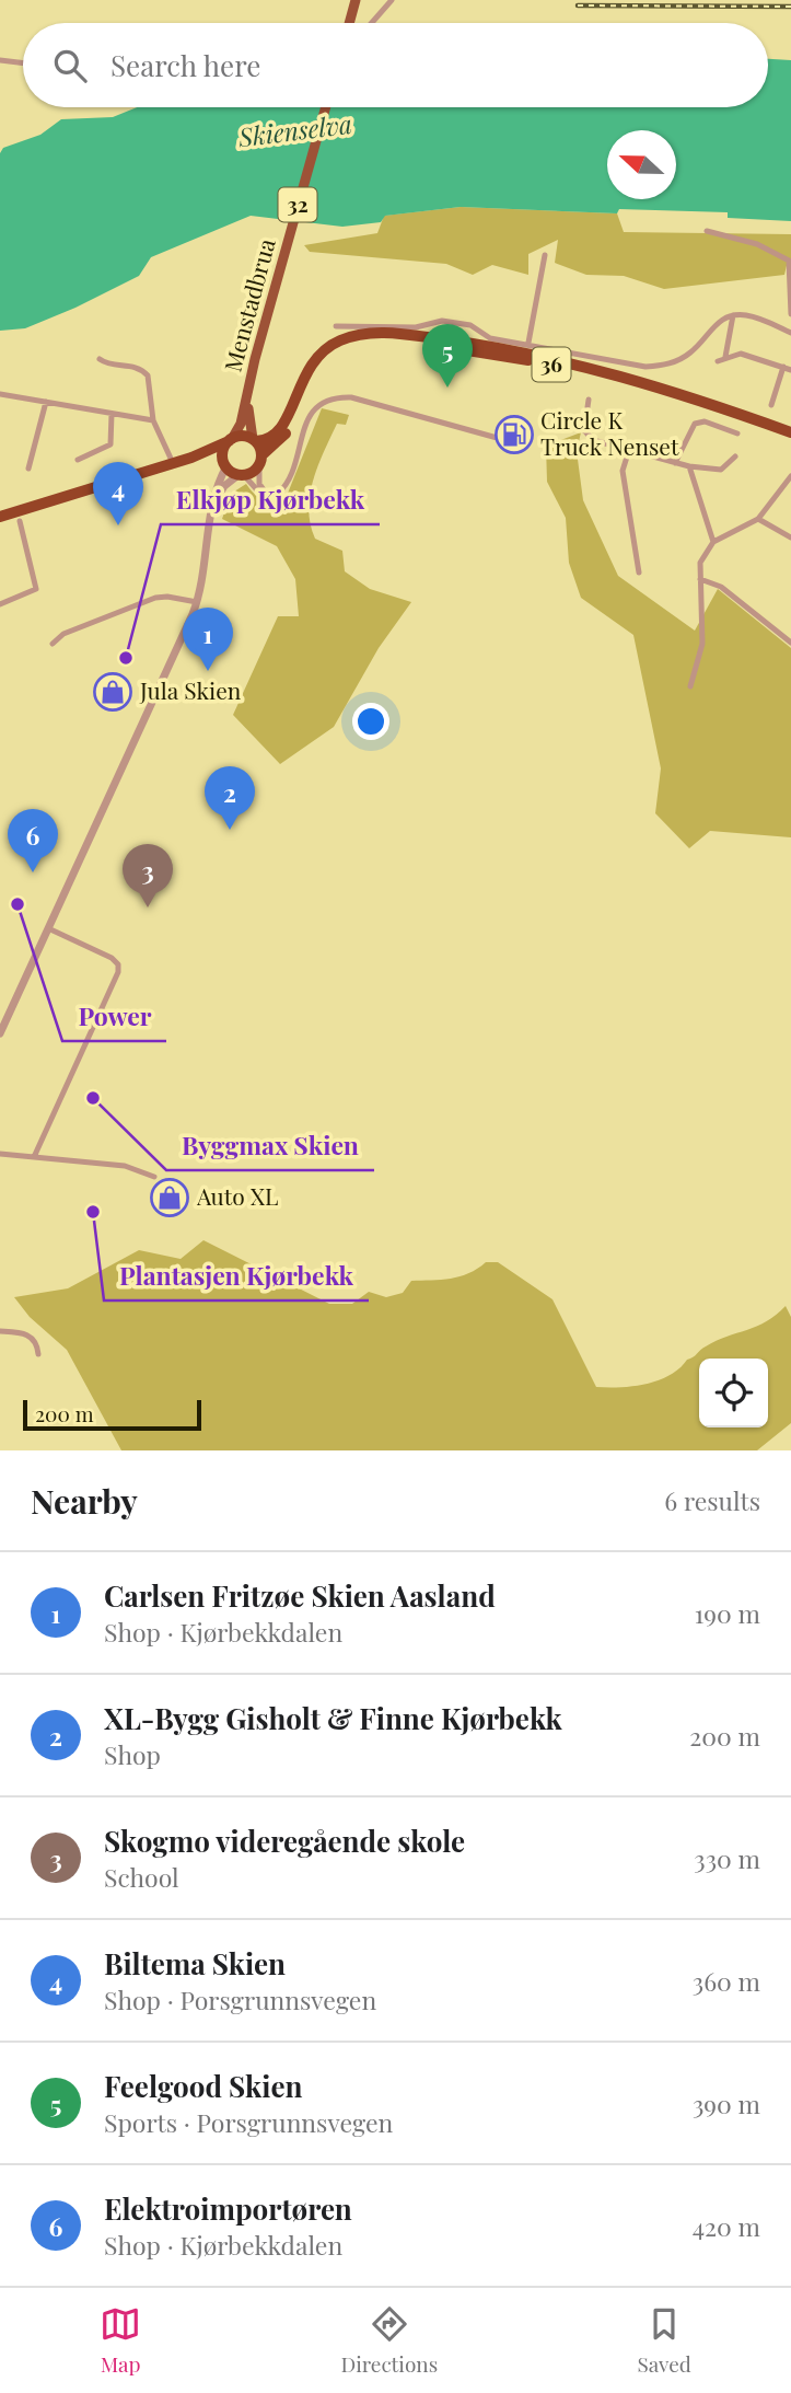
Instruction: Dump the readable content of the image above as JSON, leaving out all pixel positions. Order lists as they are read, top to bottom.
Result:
{
  "streets": {
    "highway": ["36"],
    "main road": ["32", "Menstadbrua"]
  },
  "crossings": [
    ["Menstadbrua", "36"]
  ],
  "water": ["Skienselva"],
  "places": {
    "fuel station": ["Circle K Truck Nenset"],
    "other": [
      "Elkjøp Kjørbekk",
      "Power",
      "Byggmax Skien",
      "Plantasjen Kjørbekk"
    ],
    "shop": ["Jula Skien", "Auto XL"]
  },
  "scale_bar": "200 m",
  "north": "left",
  "page": {
    "search": "Search here",
    "pins": [
      "5",
      "4",
      "1",
      "2",
      "6",
      "3"
    ],
    "scale": "200 m",
    "heading": ["Nearby", "6 results"],
    "list": [
      {
        "mark": "1",
        "name": "Carlsen Fritzøe Skien Aasland",
        "note": "Shop · Kjørbekkdalen",
        "value": "190 m"
      },
      {
        "mark": "2",
        "name": "XL-Bygg Gisholt & Finne Kjørbekk",
        "note": "Shop",
        "value": "200 m"
      },
      {
        "mark": "3",
        "name": "Skogmo videregående skole",
        "note": "School",
        "value": "330 m"
      },
      {
        "mark": "4",
        "name": "Biltema Skien",
        "note": "Shop · Porsgrunnsvegen",
        "value": "360 m"
      },
      {
        "mark": "5",
        "name": "Feelgood Skien",
        "note": "Sports · Porsgrunnsvegen",
        "value": "390 m"
      },
      {
        "mark": "6",
        "name": "Elektroimportøren",
        "note": "Shop · Kjørbekkdalen",
        "value": "420 m"
      }
    ],
    "nav": ["Map", "Directions", "Saved"]
  }
}
